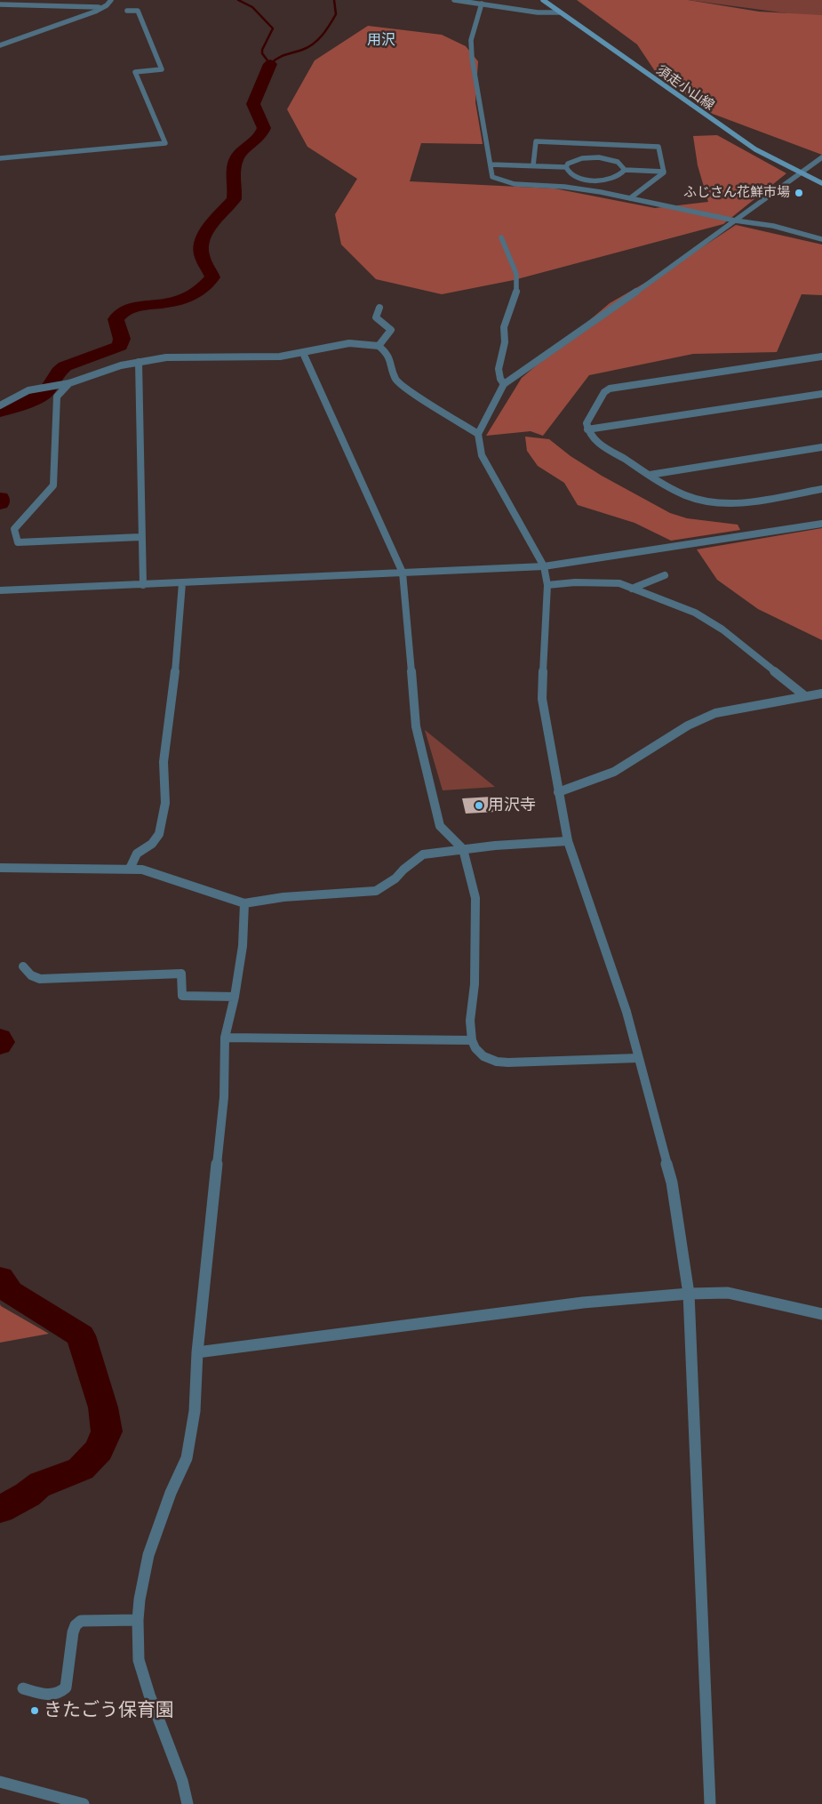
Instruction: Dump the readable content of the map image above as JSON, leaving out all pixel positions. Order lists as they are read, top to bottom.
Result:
{
  "streets": {
    "main road": ["須走小山線"]
  },
  "districts": ["用沢"],
  "places": ["ふじさん花鮮市場", "用沢寺", "きたごう保育園"]
}
